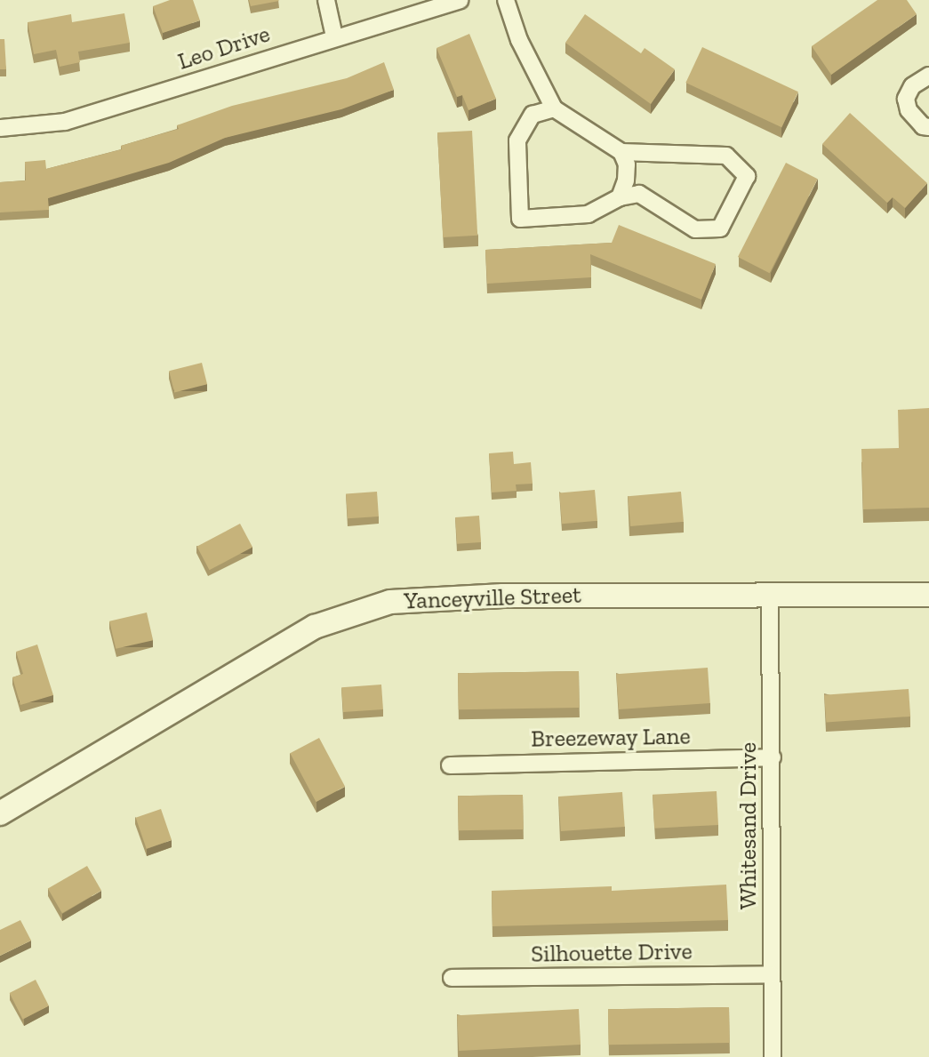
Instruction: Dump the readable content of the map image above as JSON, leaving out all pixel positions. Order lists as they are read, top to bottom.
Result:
{
  "streets": {
    "main road": ["Yanceyville Street"],
    "street": [
      "Leo Drive",
      "Breezeway Lane",
      "Whitesand Drive",
      "Silhouette Drive"
    ]
  },
  "crossings": [
    ["Yanceyville Street", "Whitesand Drive"],
    ["Breezeway Lane", "Whitesand Drive"],
    ["Whitesand Drive", "Silhouette Drive"]
  ]
}
